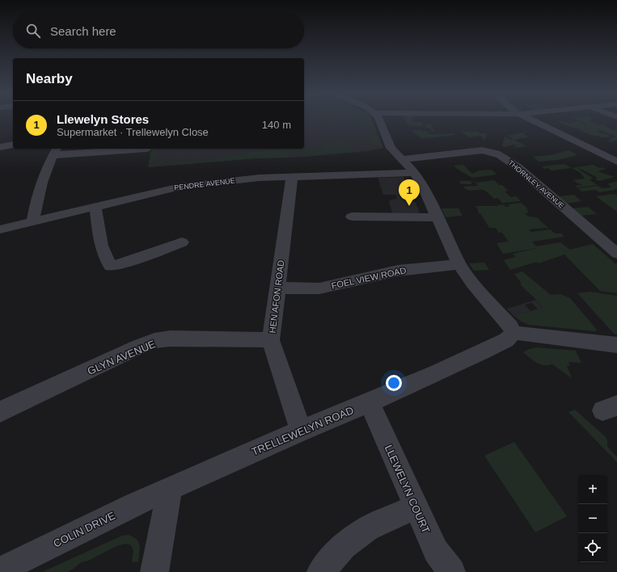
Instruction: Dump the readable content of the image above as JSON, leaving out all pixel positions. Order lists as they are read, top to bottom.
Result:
{
  "streets": {
    "street": [
      "PENDRE AVENUE",
      "THORNLEY AVENUE",
      "FOEL VIEW ROAD",
      "HEN AFON ROAD",
      "GLYN AVENUE",
      "TRELLEWELYN ROAD",
      "LLEWELYN COURT",
      "COLIN DRIVE"
    ]
  },
  "crossings": [
    ["PENDRE AVENUE", "HEN AFON ROAD"],
    ["FOEL VIEW ROAD", "HEN AFON ROAD"],
    ["HEN AFON ROAD", "GLYN AVENUE"],
    ["HEN AFON ROAD", "TRELLEWELYN ROAD"],
    ["TRELLEWELYN ROAD", "LLEWELYN COURT"],
    ["TRELLEWELYN ROAD", "COLIN DRIVE"]
  ],
  "page": {
    "search": "Search here",
    "heading": "Nearby",
    "list": [
      {
        "mark": "1",
        "name": "Llewelyn Stores",
        "note": "Supermarket · Trellewelyn Close",
        "value": "140 m"
      }
    ],
    "pins": "1",
    "map_buttons": ["+", "−"]
  }
}
